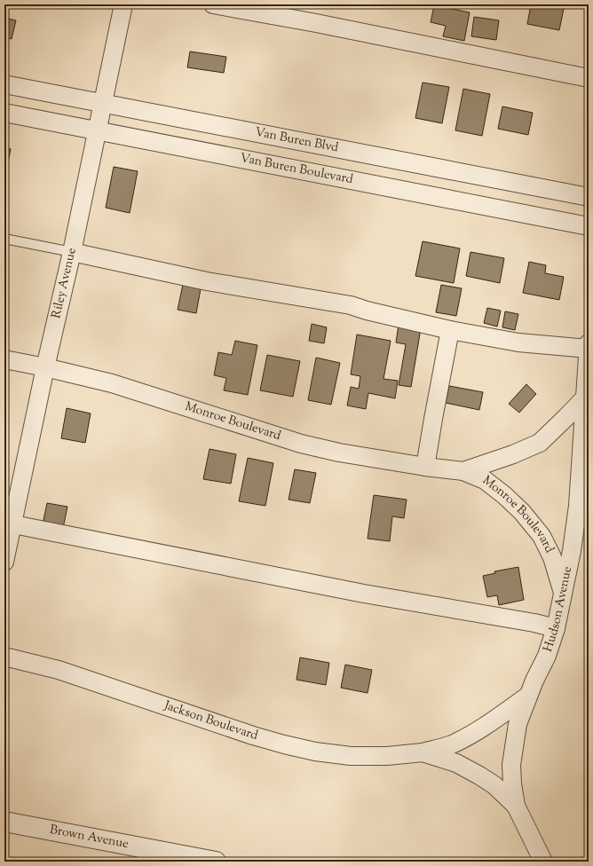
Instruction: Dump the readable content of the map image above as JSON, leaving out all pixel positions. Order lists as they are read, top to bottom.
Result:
{
  "streets": {
    "street": [
      "Van Buren Blvd",
      "Van Buren Boulevard",
      "Riley Avenue",
      "Monroe Boulevard",
      "Hudson Avenue",
      "Jackson Boulevard",
      "Brown Avenue"
    ]
  },
  "crossings": [
    ["Van Buren Blvd", "Riley Avenue"],
    ["Van Buren Boulevard", "Riley Avenue"],
    ["Riley Avenue", "Monroe Boulevard"],
    ["Monroe Boulevard", "Hudson Avenue"],
    ["Hudson Avenue", "Jackson Boulevard"]
  ]
}
